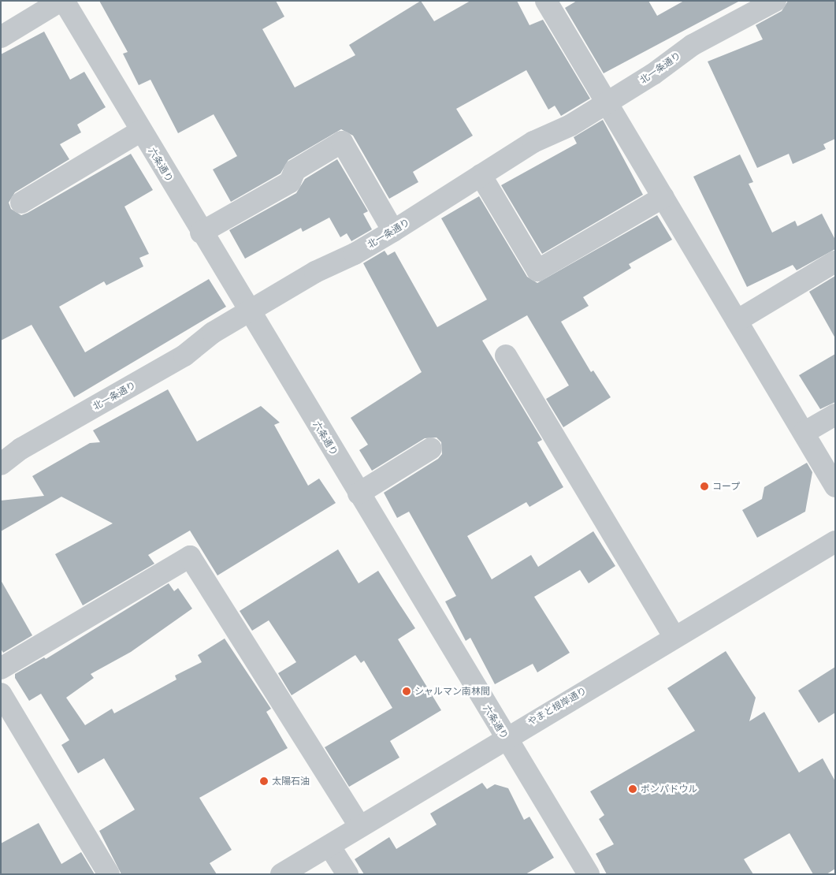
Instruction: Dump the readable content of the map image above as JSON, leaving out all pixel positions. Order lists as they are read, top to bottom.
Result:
{
  "streets": {
    "street": ["北一条通り", "六条通り", "やまと根岸通り"]
  },
  "crossings": [
    ["北一条通り", "六条通り"],
    ["六条通り", "やまと根岸通り"]
  ],
  "places": [
    "コープ",
    "シャルマン南林間",
    "太陽石油",
    "ポンパドウル"
  ]
}
